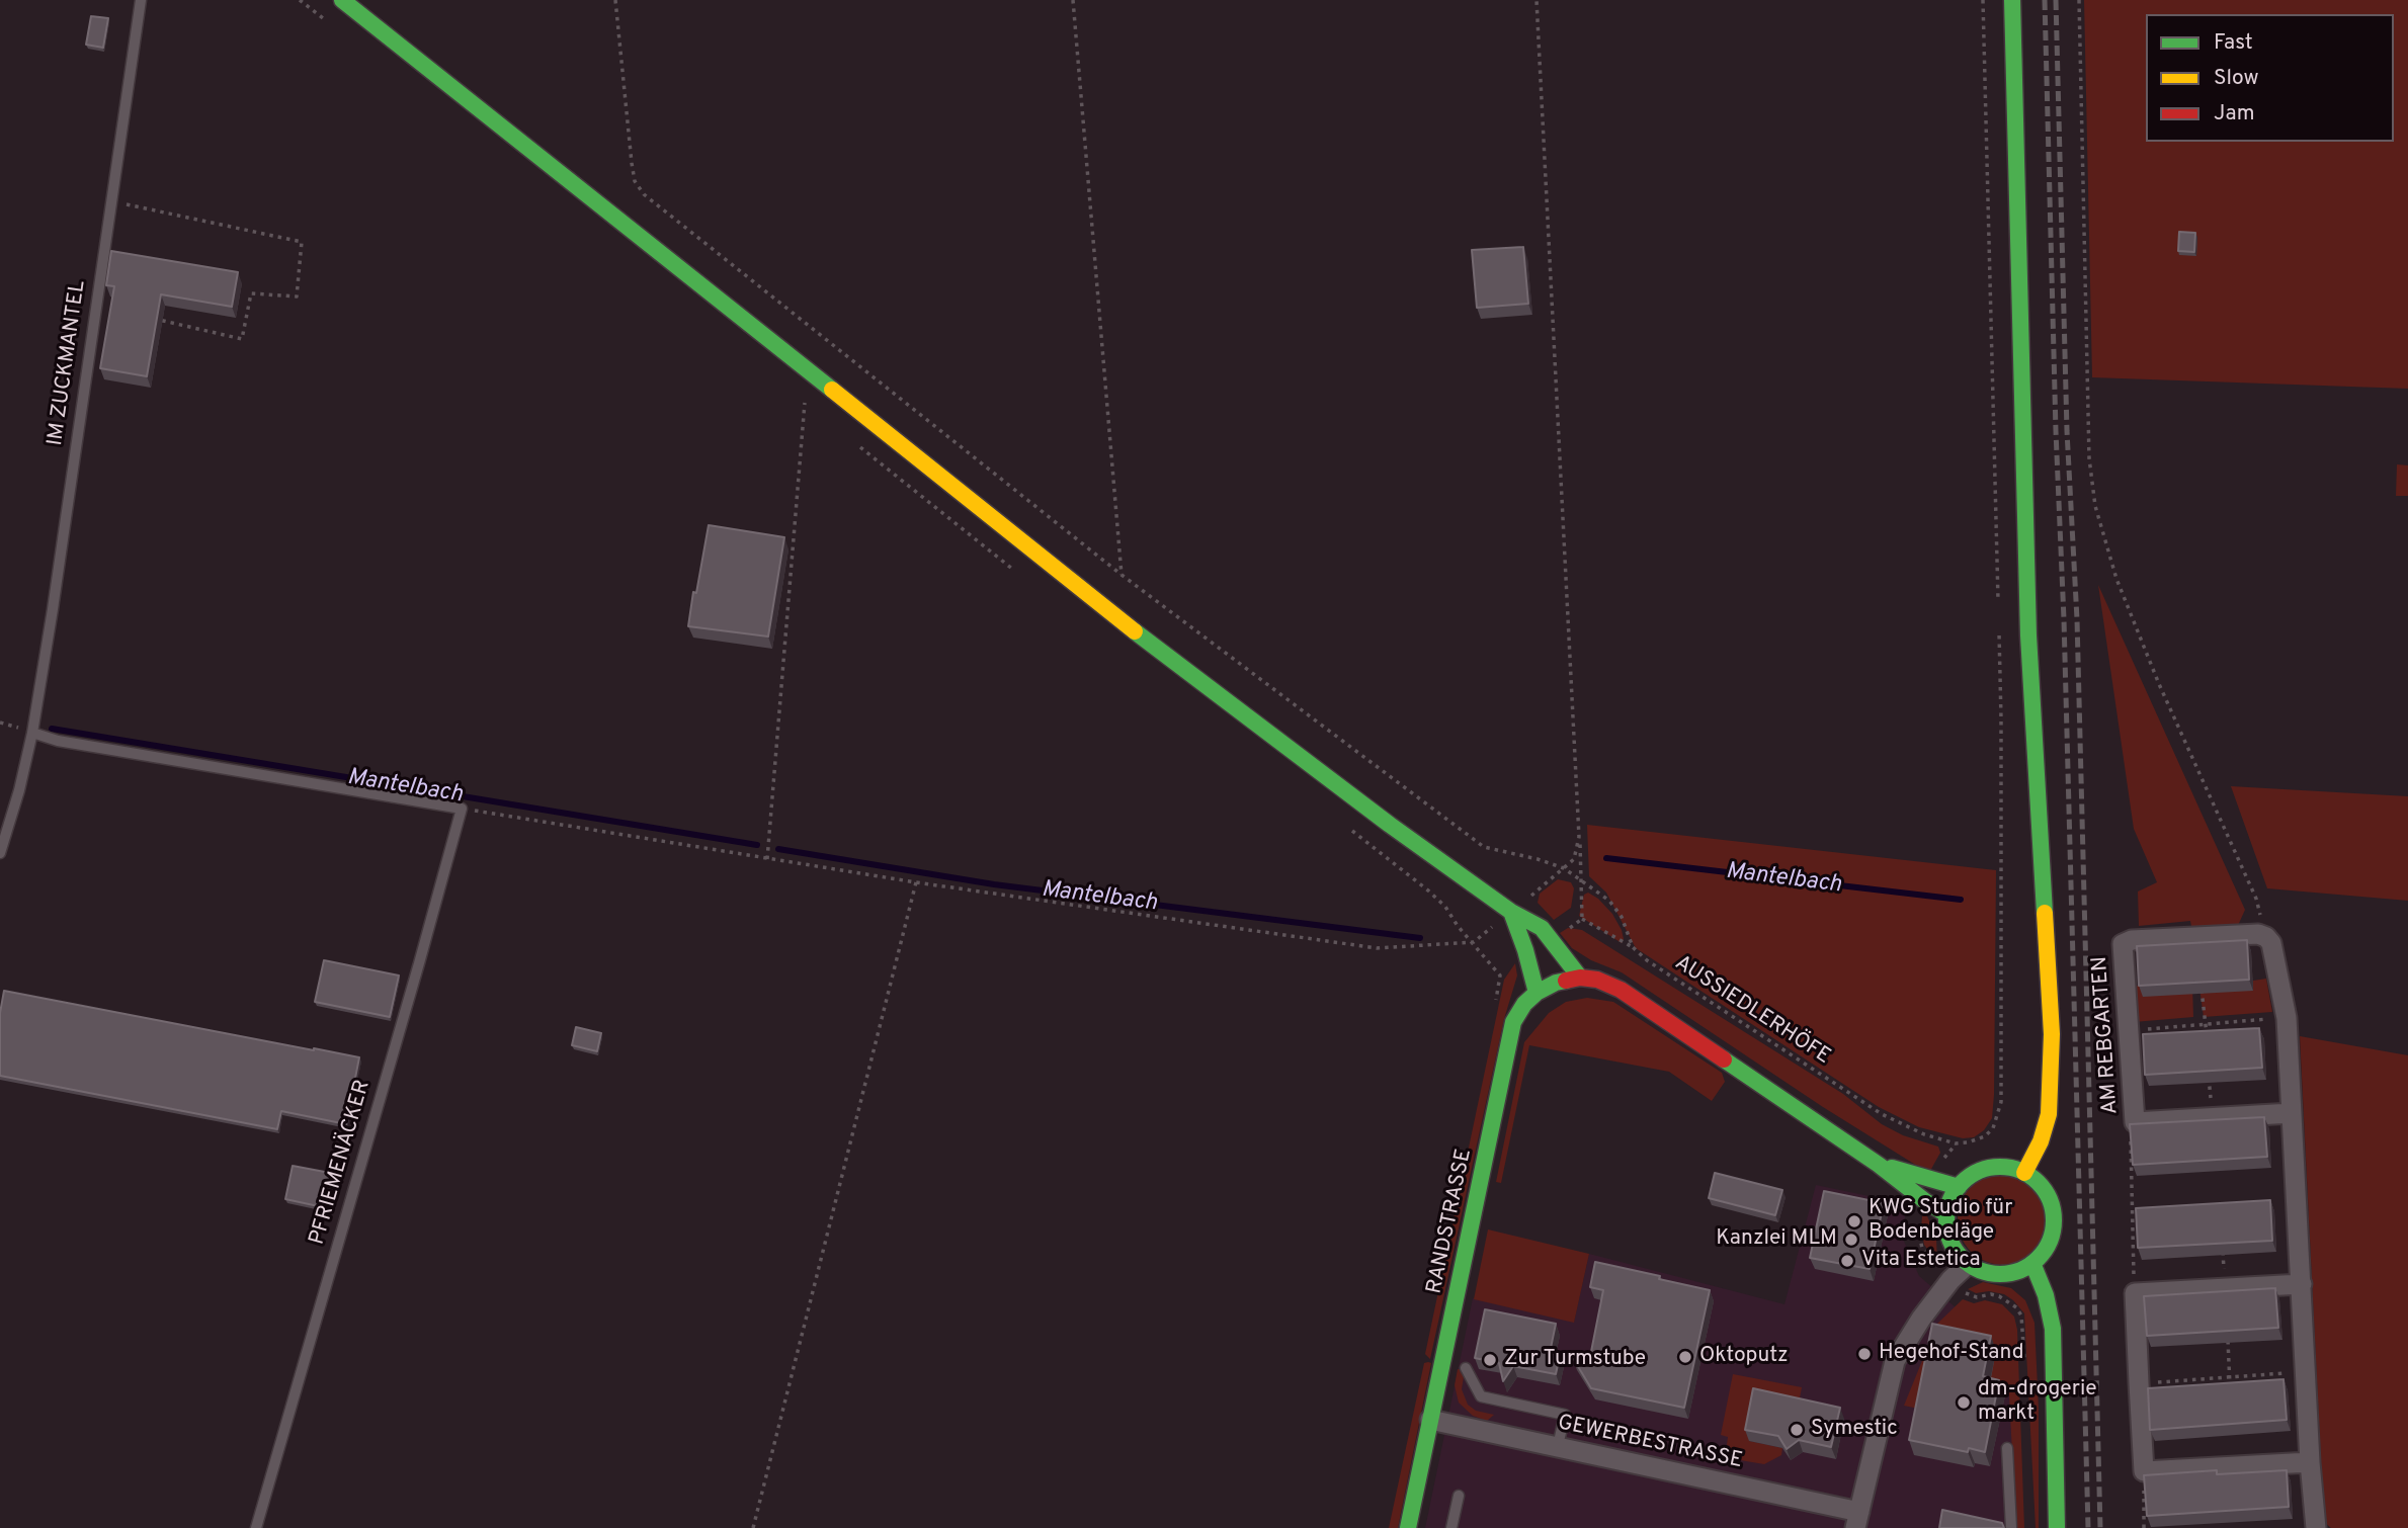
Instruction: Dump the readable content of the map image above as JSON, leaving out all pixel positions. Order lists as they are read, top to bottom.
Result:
{
  "streets": {
    "street": ["AM REBGARTEN", "RANDSTRASSE", "GEWERBESTRASSE"],
    "lane": ["IM ZUCKMANTEL", "PFRIEMENÄCKER"],
    "path": ["AUSSIEDLERHÖFE"]
  },
  "crossings": [
    ["RANDSTRASSE", "GEWERBESTRASSE"]
  ],
  "water": ["Mantelbach"],
  "places": [
    "KWG Studio für Bodenbeläge",
    "Kanzlei MLM",
    "Vita Estetica",
    "Hegehof-Stand",
    "Oktoputz",
    "Zur Turmstube",
    "dm-drogerie markt",
    "Symestic"
  ],
  "legend": ["Fast", "Slow", "Jam"]
}
